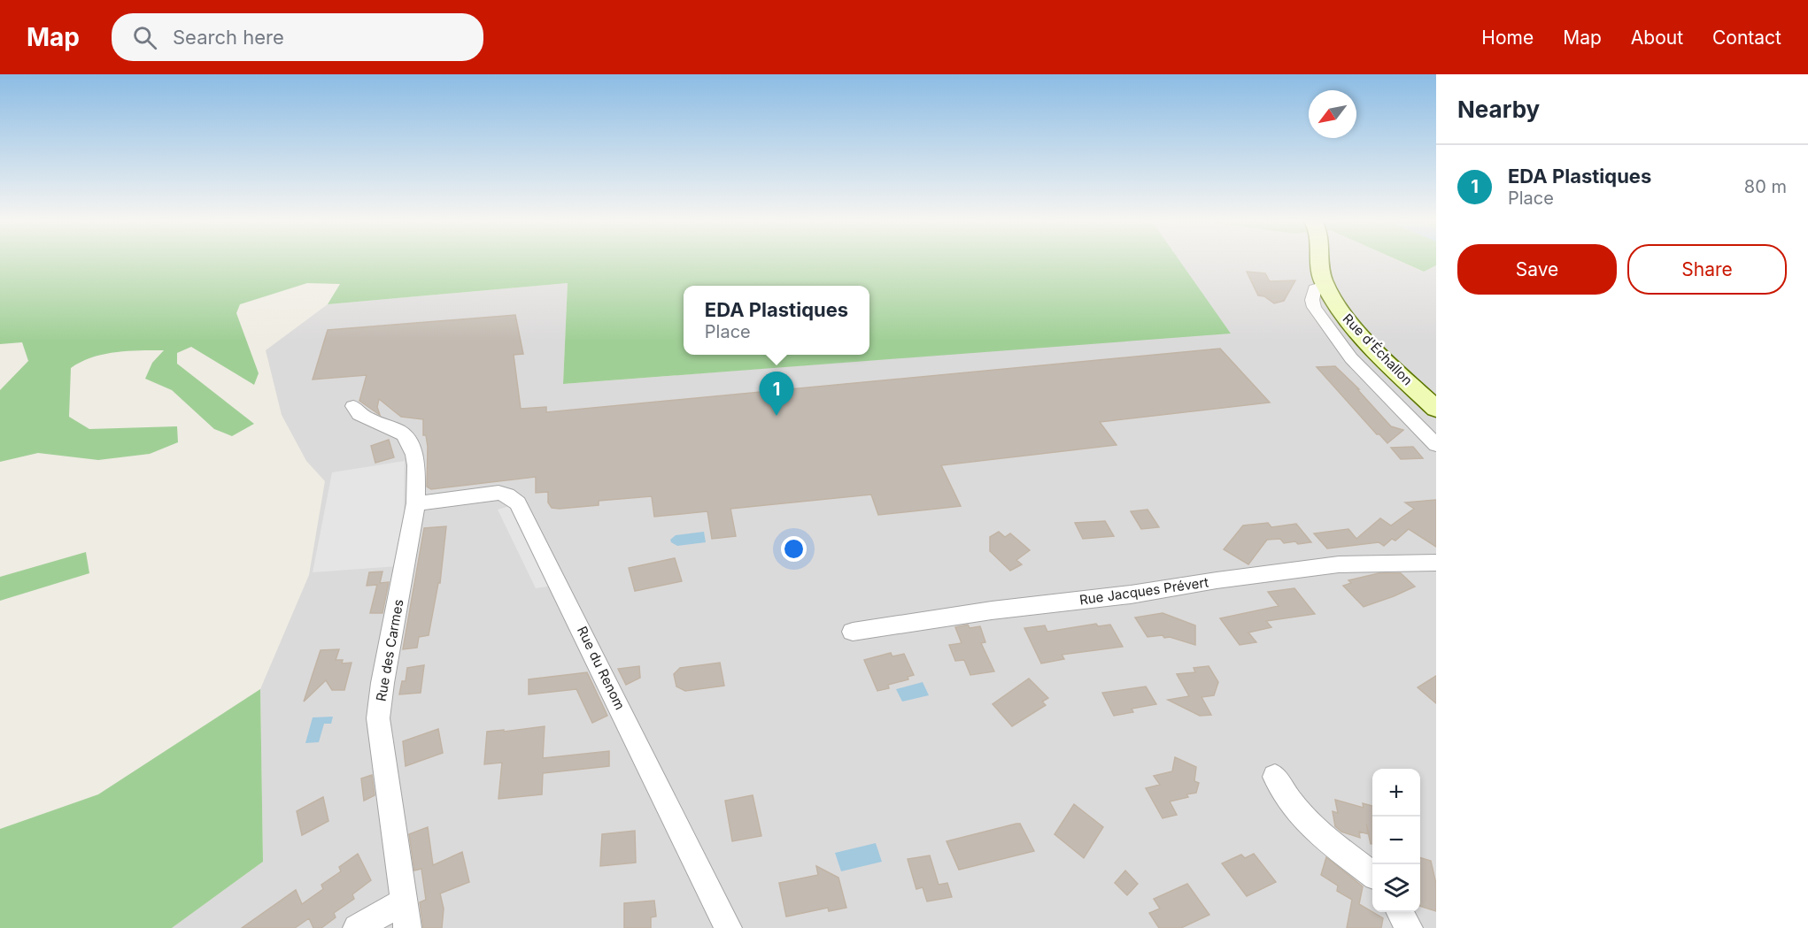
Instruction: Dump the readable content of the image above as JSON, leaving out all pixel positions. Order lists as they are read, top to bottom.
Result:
{
  "streets": {
    "main road": ["Rue d'Échallon"],
    "street": ["Rue Jacques Prévert", "Rue des Carmes", "Rue du Renom"]
  },
  "crossings": [
    ["Rue des Carmes", "Rue du Renom"]
  ],
  "north": "bottom left",
  "page": {
    "header": "Map",
    "search": "Search here",
    "nav": [
      "Home",
      "Map",
      "About",
      "Contact"
    ],
    "heading": "Nearby",
    "list": [
      {
        "mark": "1",
        "name": "EDA Plastiques",
        "note": "Place",
        "value": "80 m"
      }
    ],
    "buttons": ["Save", "Share"],
    "popup": ["EDA Plastiques", "Place"],
    "pins": "1",
    "map_buttons": ["+", "−"]
  }
}
